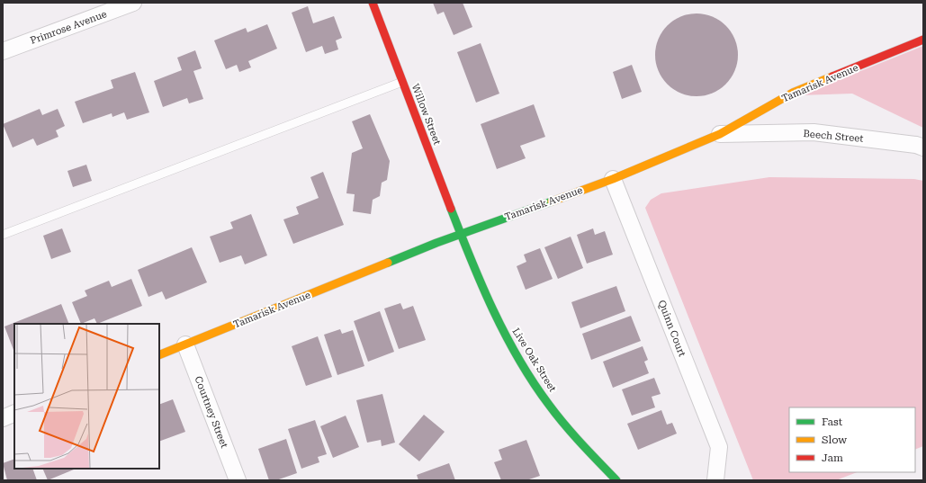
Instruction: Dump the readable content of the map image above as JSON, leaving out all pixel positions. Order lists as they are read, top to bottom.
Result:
{
  "streets": {
    "street": [
      "Primrose Avenue",
      "Tamarisk Avenue",
      "Willow Street",
      "Beech Street",
      "Quinn Court",
      "Live Oak Street",
      "Courtney Street"
    ]
  },
  "crossings": [
    ["Tamarisk Avenue", "Willow Street"],
    ["Tamarisk Avenue", "Beech Street"],
    ["Tamarisk Avenue", "Quinn Court"],
    ["Tamarisk Avenue", "Live Oak Street"],
    ["Tamarisk Avenue", "Courtney Street"],
    ["Willow Street", "Live Oak Street"]
  ],
  "legend": ["Fast", "Slow", "Jam"]
}
